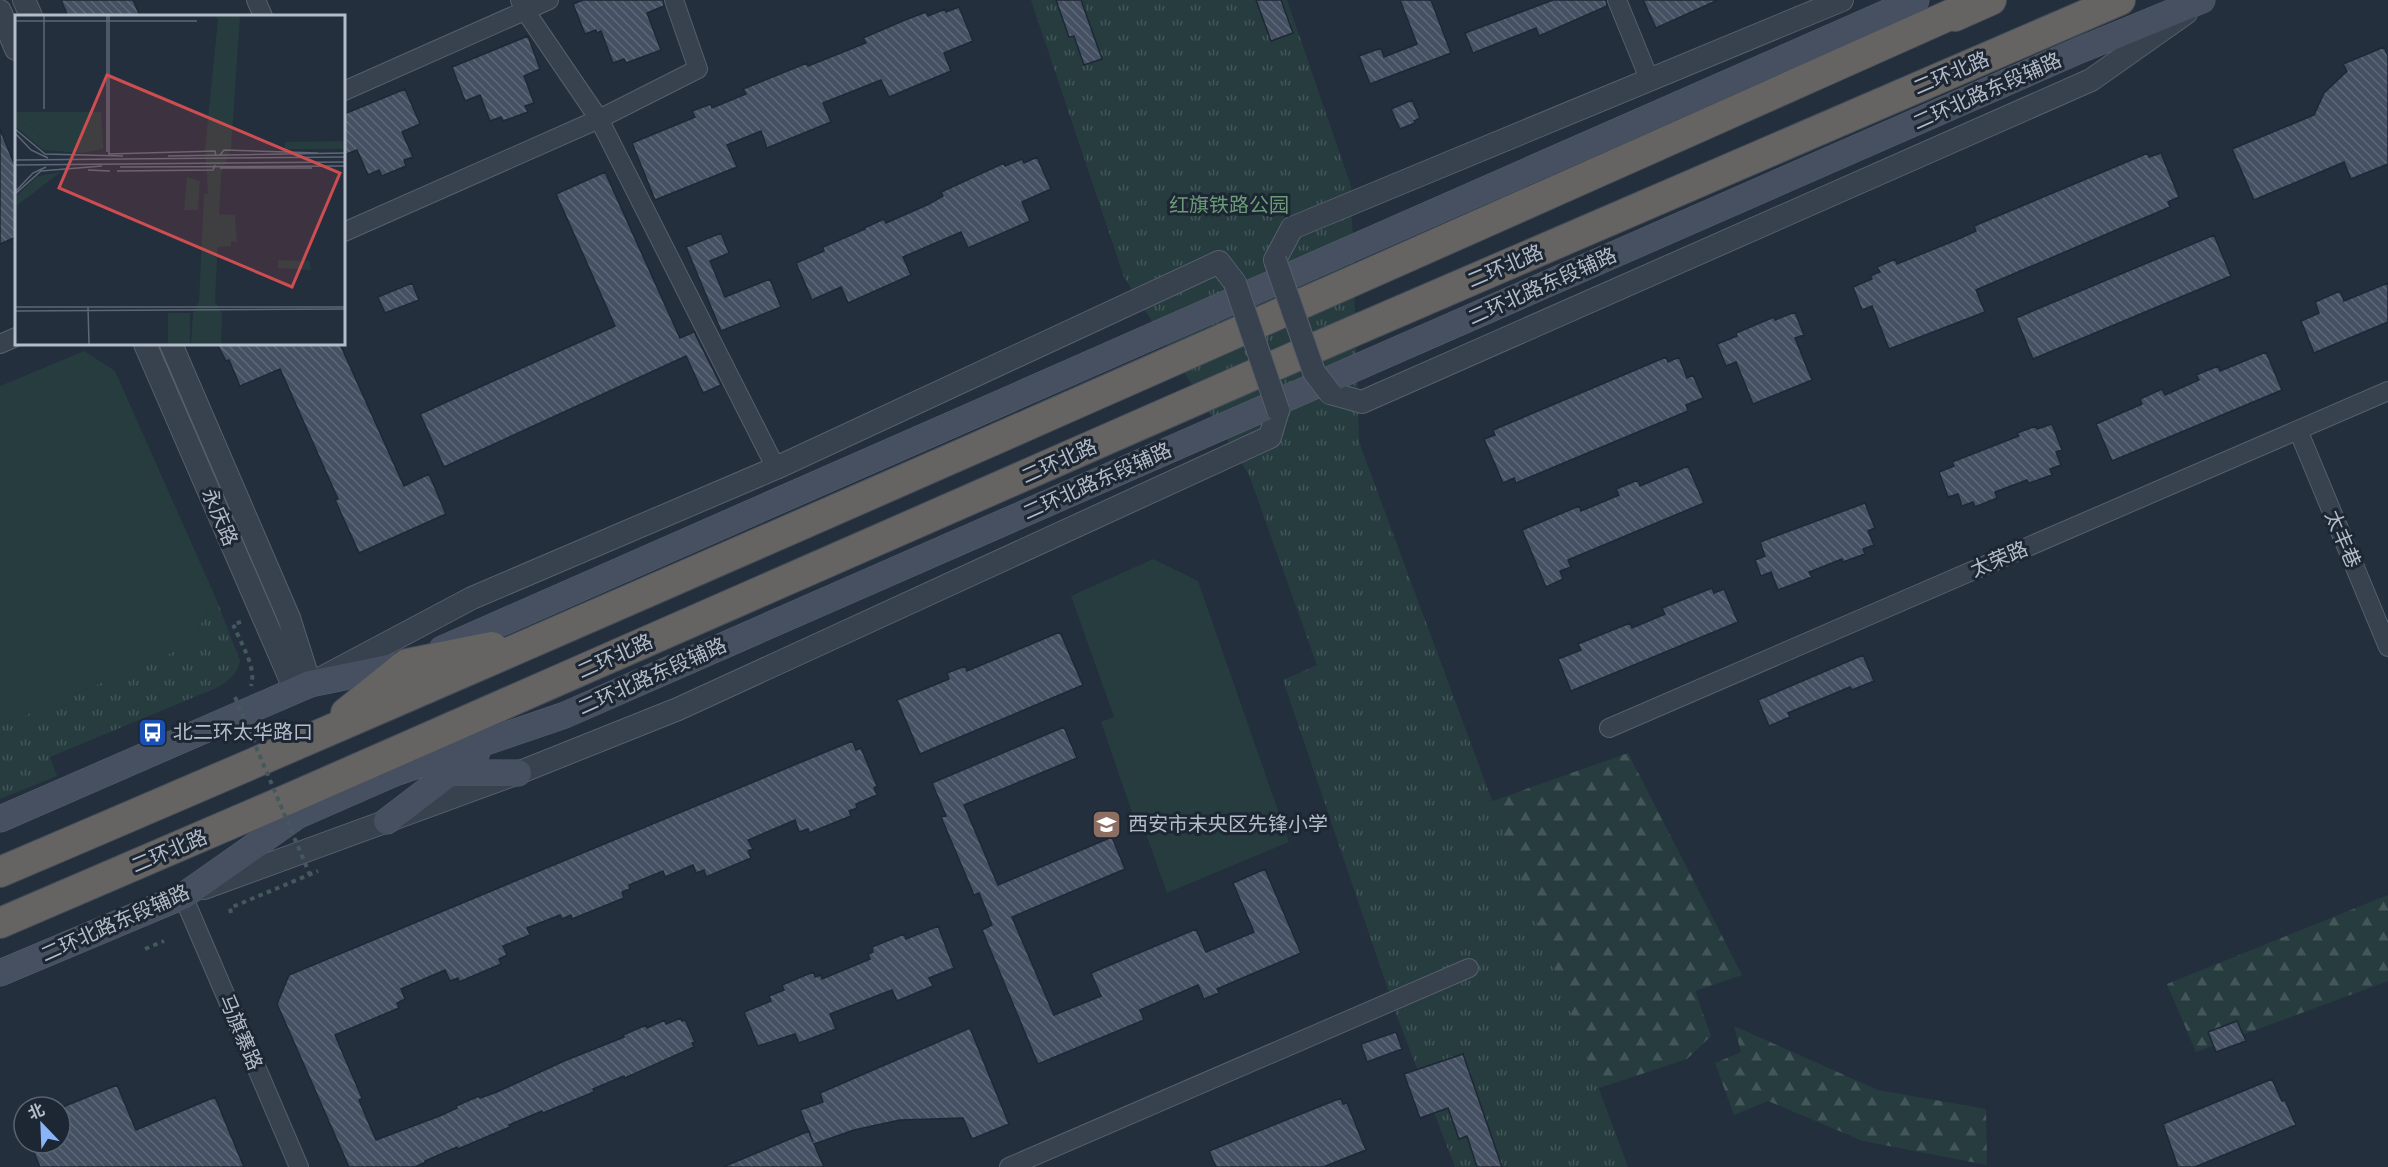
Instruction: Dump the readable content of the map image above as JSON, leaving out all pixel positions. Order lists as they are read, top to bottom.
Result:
{
  "streets": {
    "highway": ["二环北路"],
    "main road": ["二环北路东段辅路"],
    "street": [
      "永庆路",
      "太丰巷",
      "太荣路",
      "马旗寨路"
    ]
  },
  "crossings": [
    ["二环北路东段辅路", "马旗寨路"],
    ["太丰巷", "太荣路"]
  ],
  "parks": ["红旗铁路公园"],
  "places": {
    "bus stop": ["北二环太华路口"],
    "school or university": ["西安市未央区先锋小学"]
  },
  "north": "top left"
}
